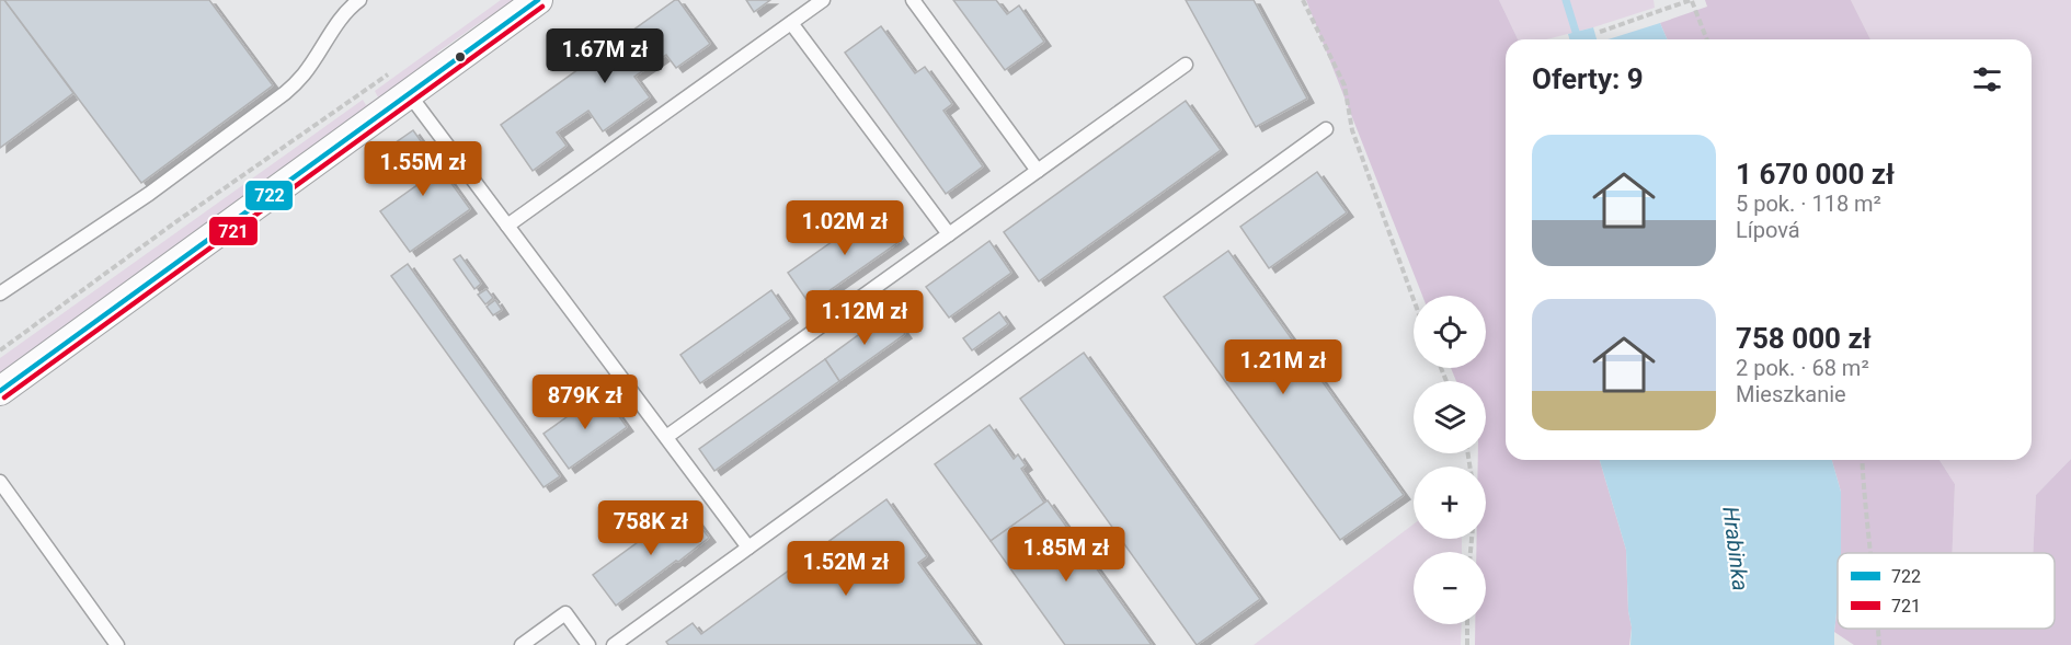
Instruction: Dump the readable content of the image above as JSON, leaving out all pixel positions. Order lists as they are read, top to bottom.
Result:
{
  "water": ["Hrabinka"],
  "lines": ["transit line 722", "transit line 721"],
  "legend": ["722", "721"],
  "page": {
    "price": [
      "1.67M zł",
      "1.55M zł",
      "1.02M zł",
      "1.12M zł",
      "1.21M zł",
      "879K zł",
      "758K zł",
      "1.85M zł",
      "1.52M zł"
    ],
    "heading": "Oferty: 9",
    "list": [
      {
        "name": "1 670 000 zł",
        "note": "5 pok. · 118 m² · Lípová"
      },
      {
        "name": "758 000 zł",
        "note": "2 pok. · 68 m² · Mieszkanie"
      }
    ],
    "map_buttons": ["+", "−"]
  }
}
